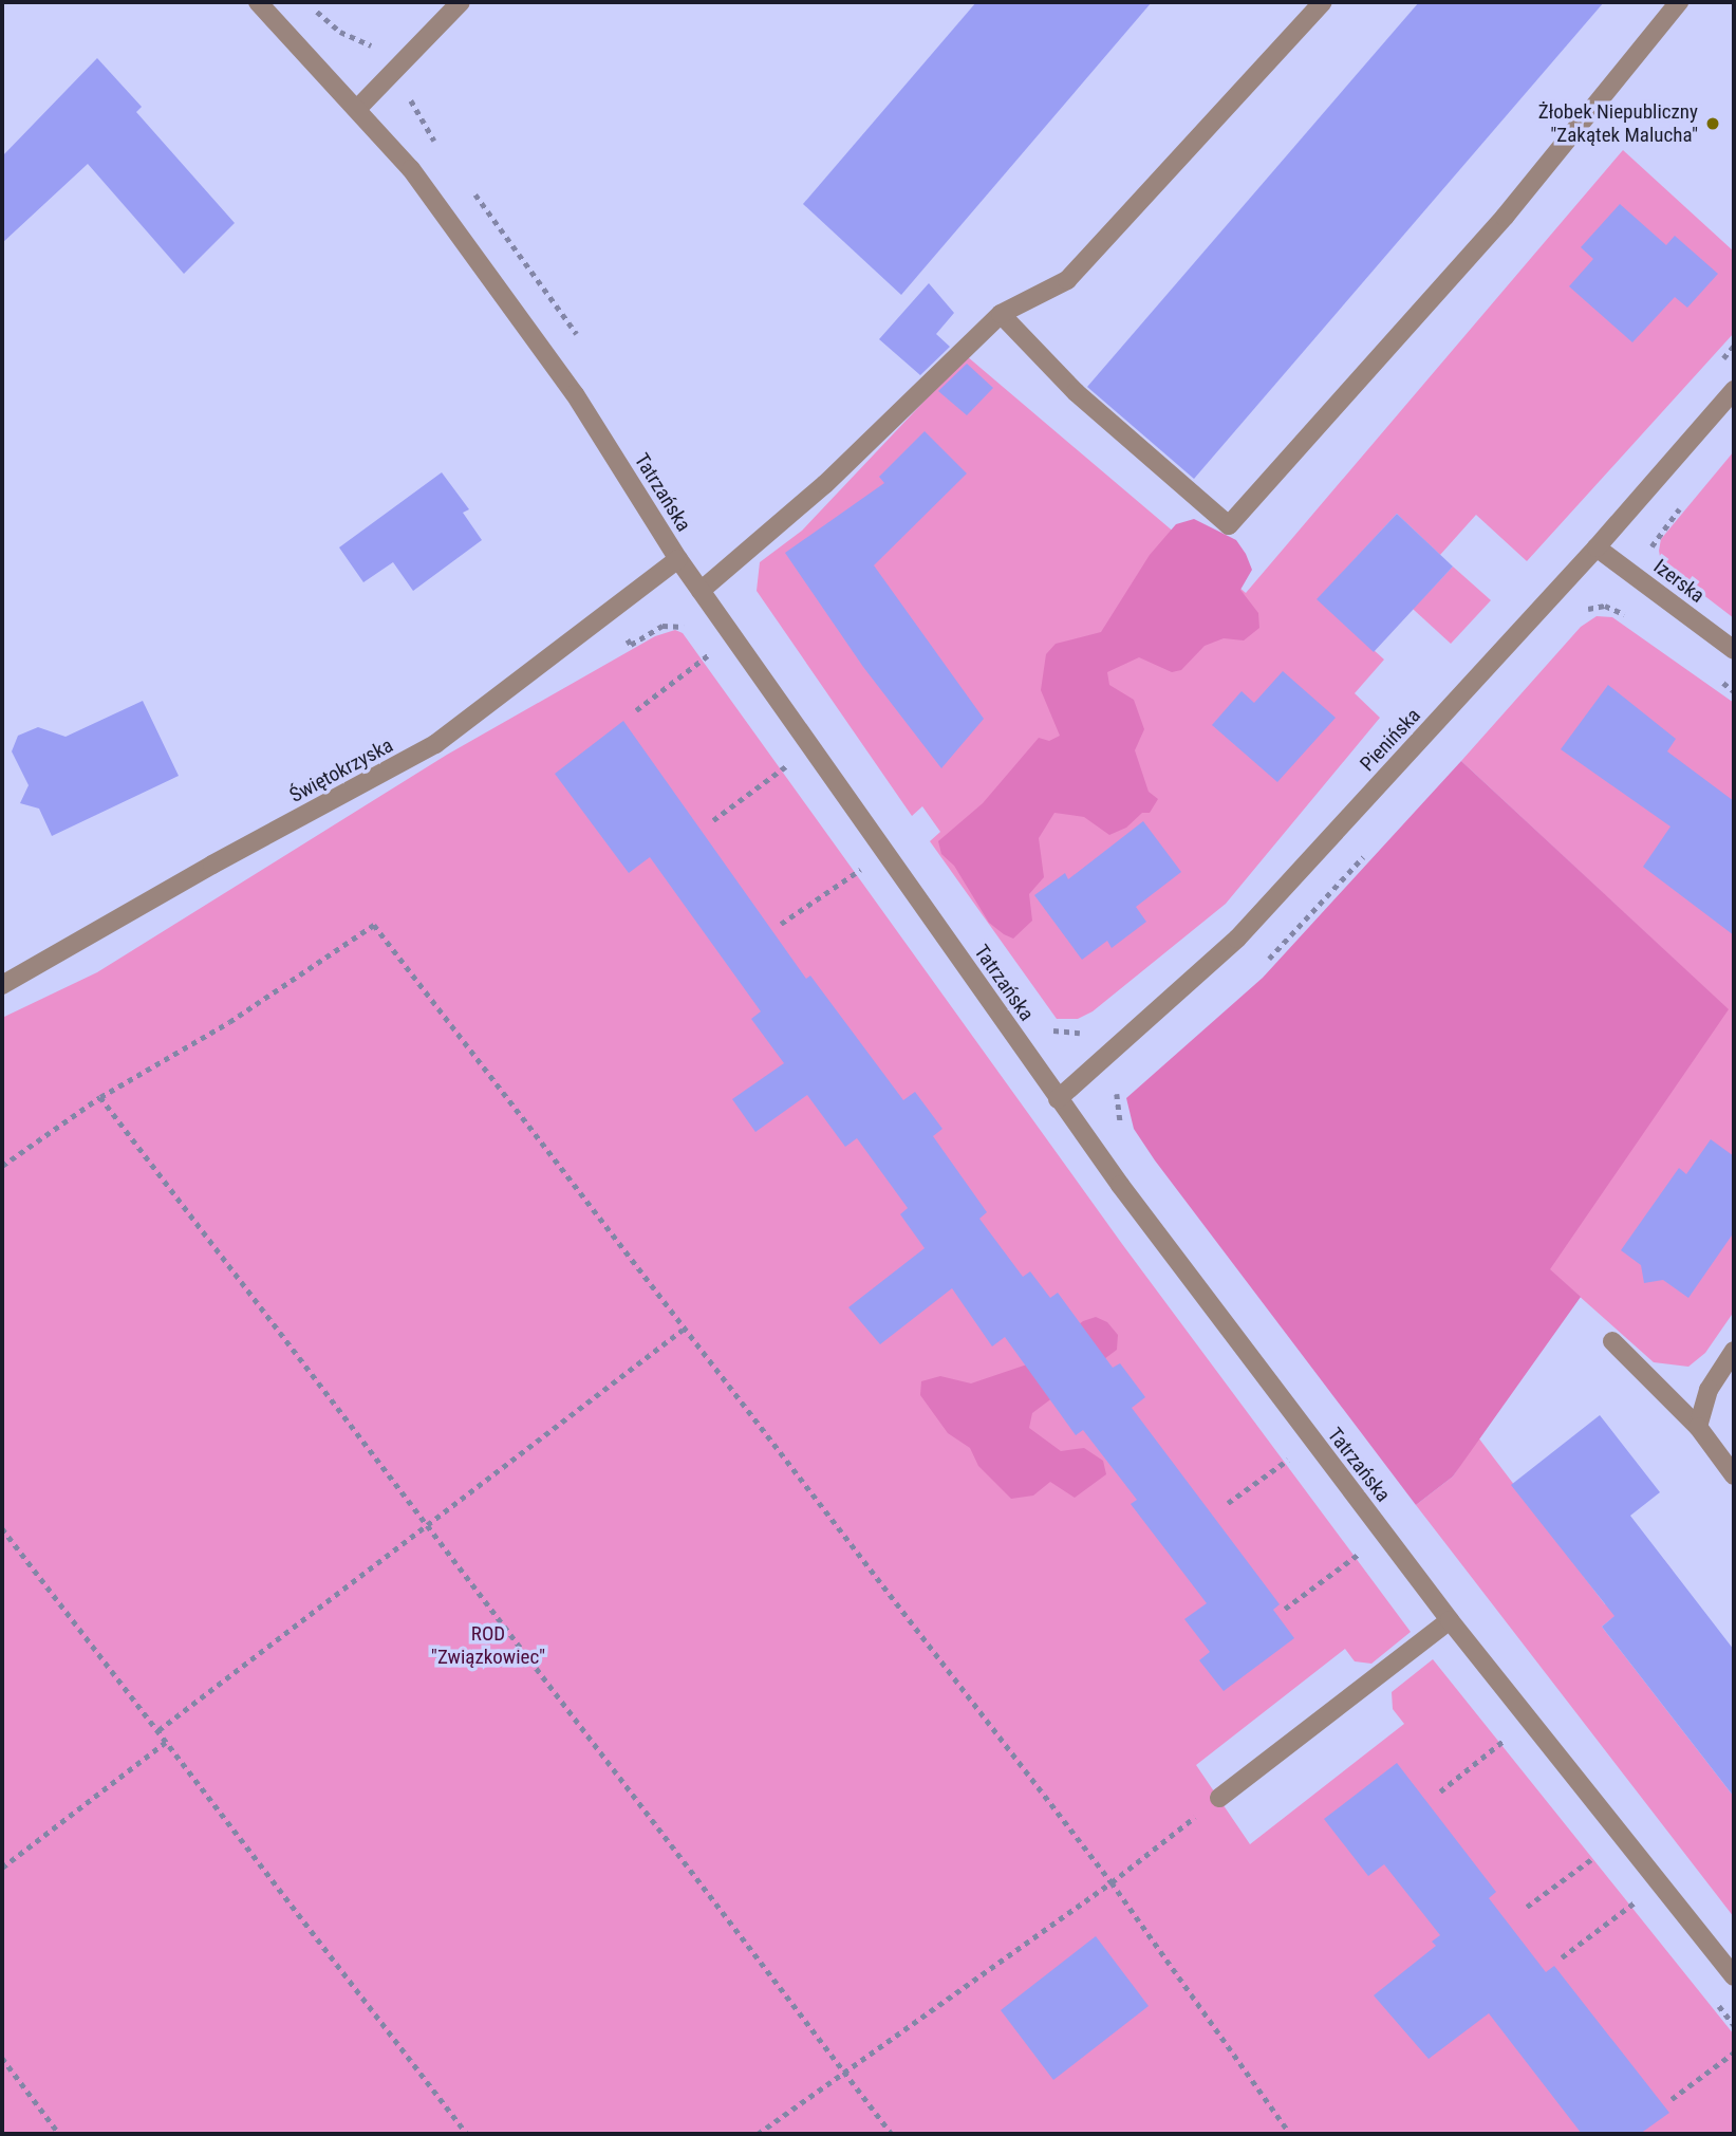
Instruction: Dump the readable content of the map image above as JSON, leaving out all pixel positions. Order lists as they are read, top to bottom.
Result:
{
  "streets": {
    "street": [
      "Tatrzańska",
      "Izerska",
      "Pienińska",
      "Świętokrzyska"
    ]
  },
  "crossings": [
    ["Tatrzańska", "Pienińska"],
    ["Tatrzańska", "Świętokrzyska"],
    ["Izerska", "Pienińska"]
  ],
  "parks": ["ROD \"Związkowiec\""],
  "places": ["Żłobek Niepubliczny \"Zakątek Malucha\""]
}
